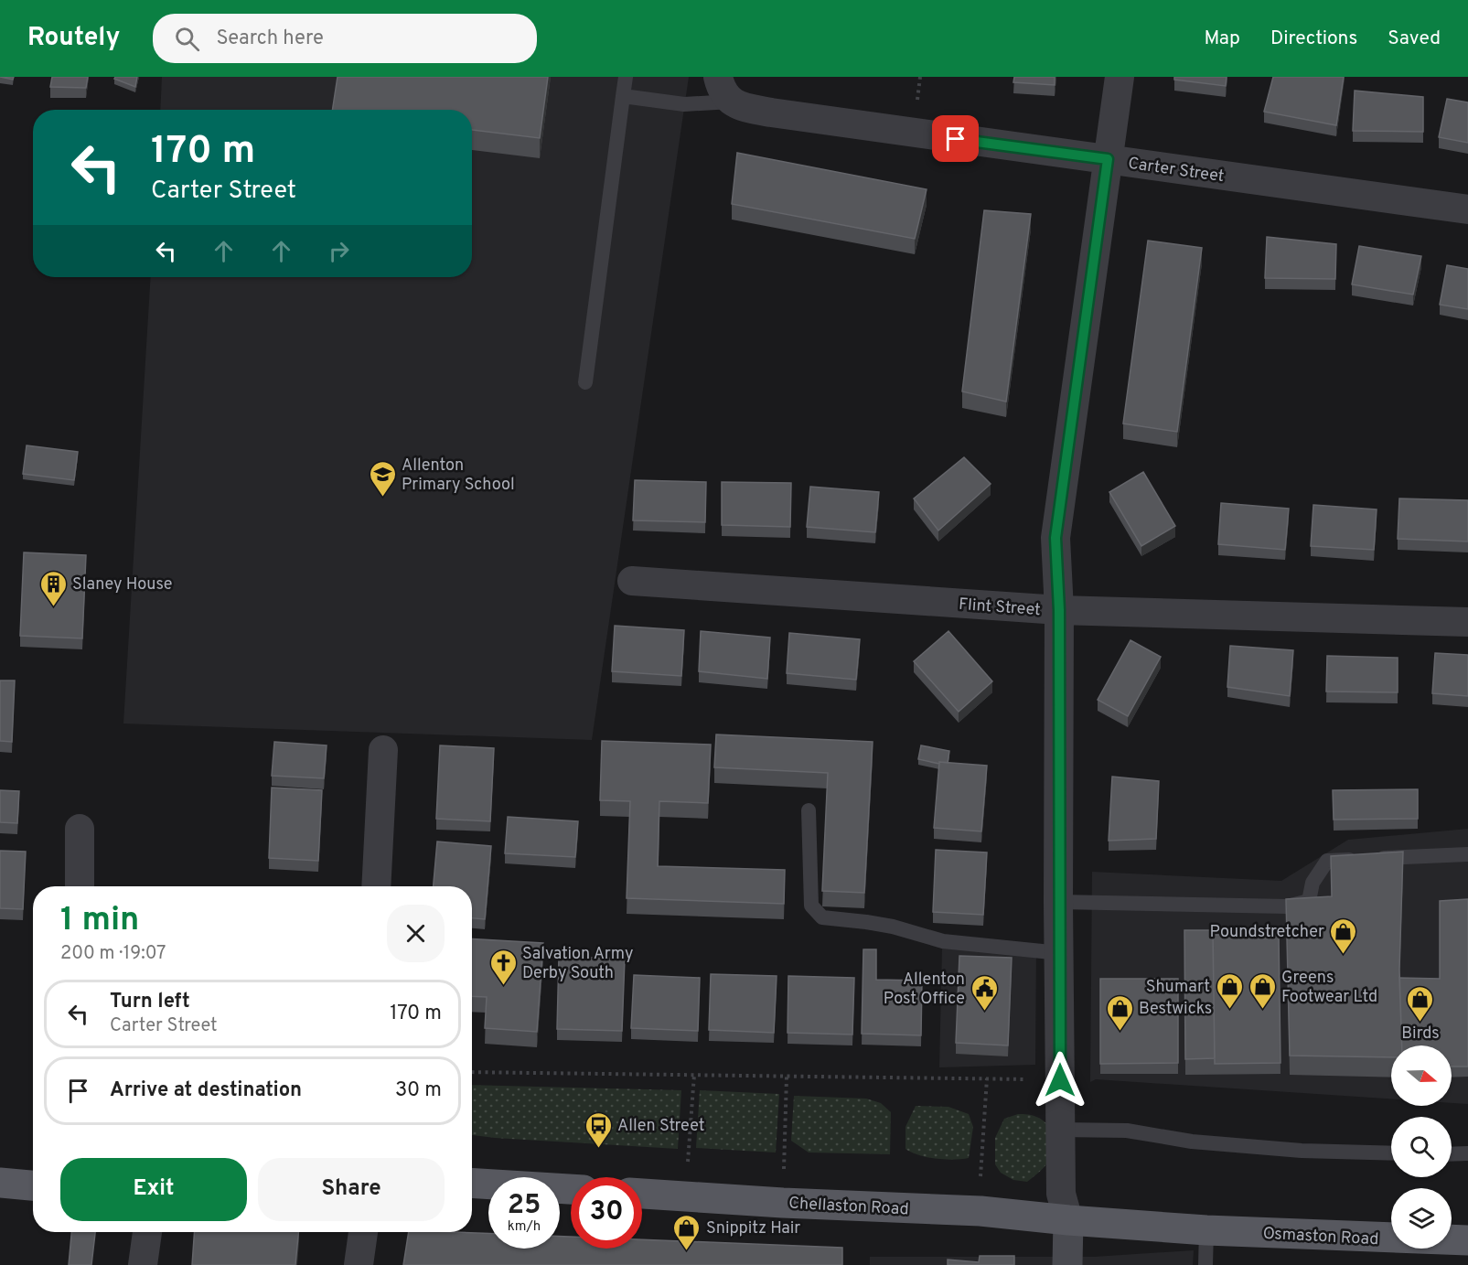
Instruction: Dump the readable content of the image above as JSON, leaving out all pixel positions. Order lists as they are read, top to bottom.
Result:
{
  "streets": {
    "main road": ["Chellaston Road", "Osmaston Road"],
    "street": ["Carter Street", "Flint Street"]
  },
  "crossings": [
    ["Chellaston Road", "Osmaston Road"]
  ],
  "places": {
    "school or university": ["Allenton Primary School"],
    "building": ["Slaney House"],
    "shop": [
      "Poundstretcher",
      "Shumart",
      "Greens Footwear Ltd",
      "Birds",
      "Bestwicks",
      "Snippitz Hair"
    ],
    "church": ["Salvation Army Derby South"],
    "public building": ["Allenton Post Office"],
    "bus stop": ["Allen Street"]
  },
  "north": "right",
  "page": {
    "header": "Routely",
    "search": "Search here",
    "nav": ["Map", "Directions", "Saved"],
    "turn": ["170 m", "Carter Street"],
    "heading": ["1 min", "200 m · 19:07"],
    "list": [
      {
        "name": "Turn left",
        "note": "Carter Street",
        "value": "170 m"
      },
      {
        "name": "Arrive at destination",
        "value": "30 m"
      }
    ],
    "buttons": ["Exit", "Share"],
    "speed": "25 km/h",
    "limit": "30"
  }
}
